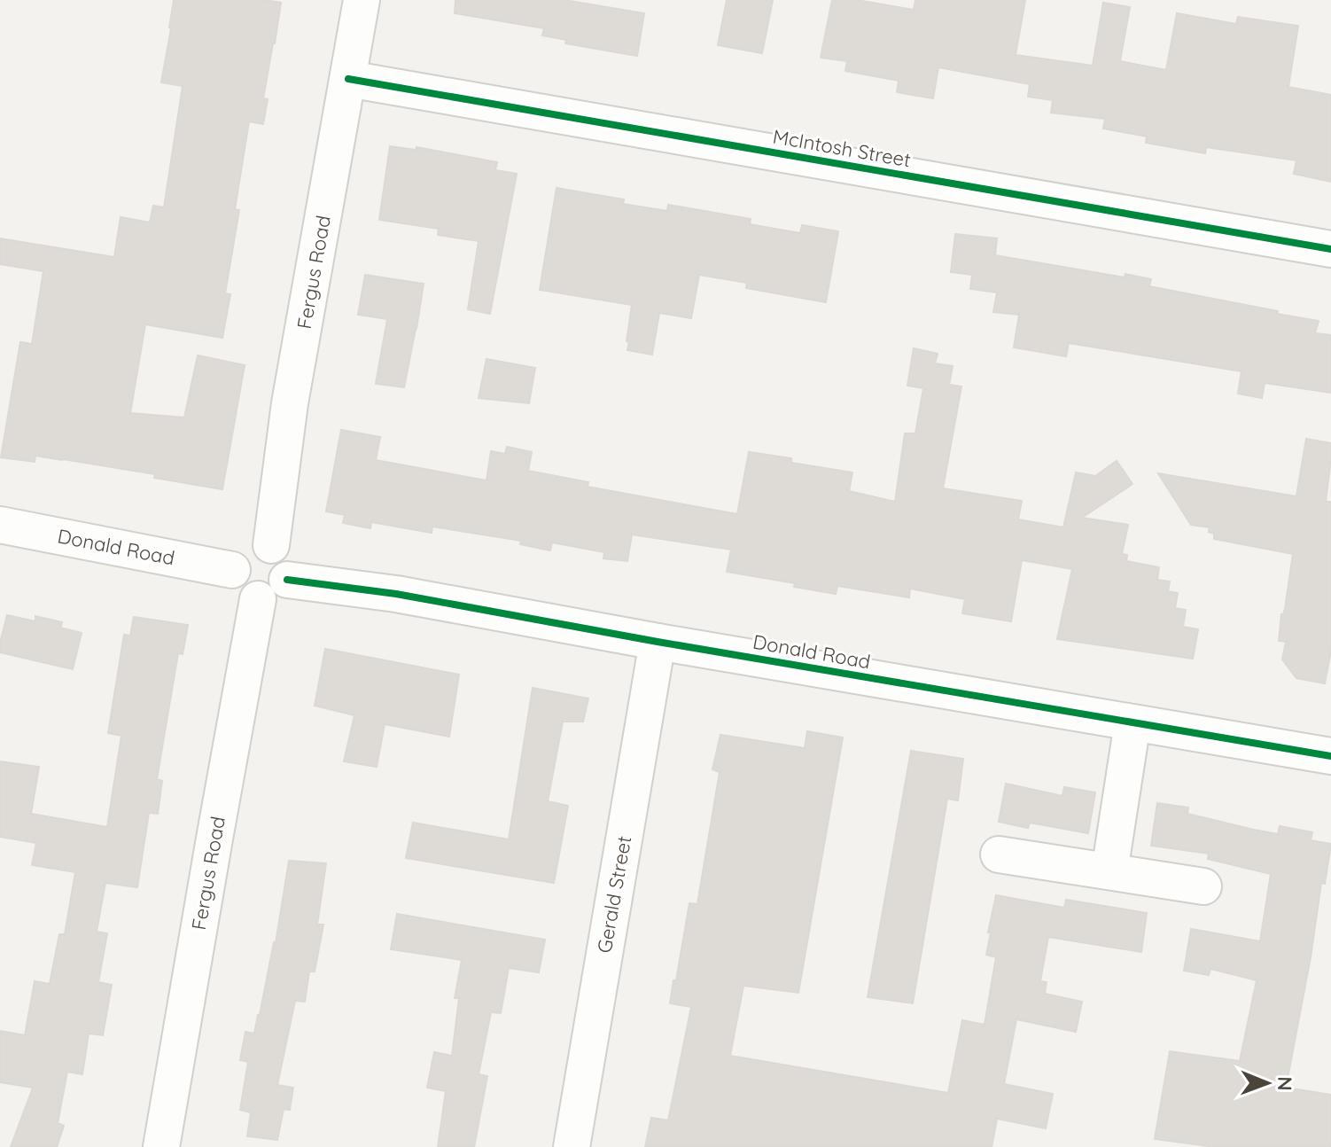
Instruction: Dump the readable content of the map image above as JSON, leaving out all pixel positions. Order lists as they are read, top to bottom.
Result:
{
  "streets": {
    "street": [
      "McIntosh Street",
      "Fergus Road",
      "Donald Road",
      "Gerald Street"
    ]
  },
  "crossings": [
    ["McIntosh Street", "Fergus Road"],
    ["Fergus Road", "Donald Road"],
    ["Donald Road", "Gerald Street"]
  ],
  "north": "right"
}
